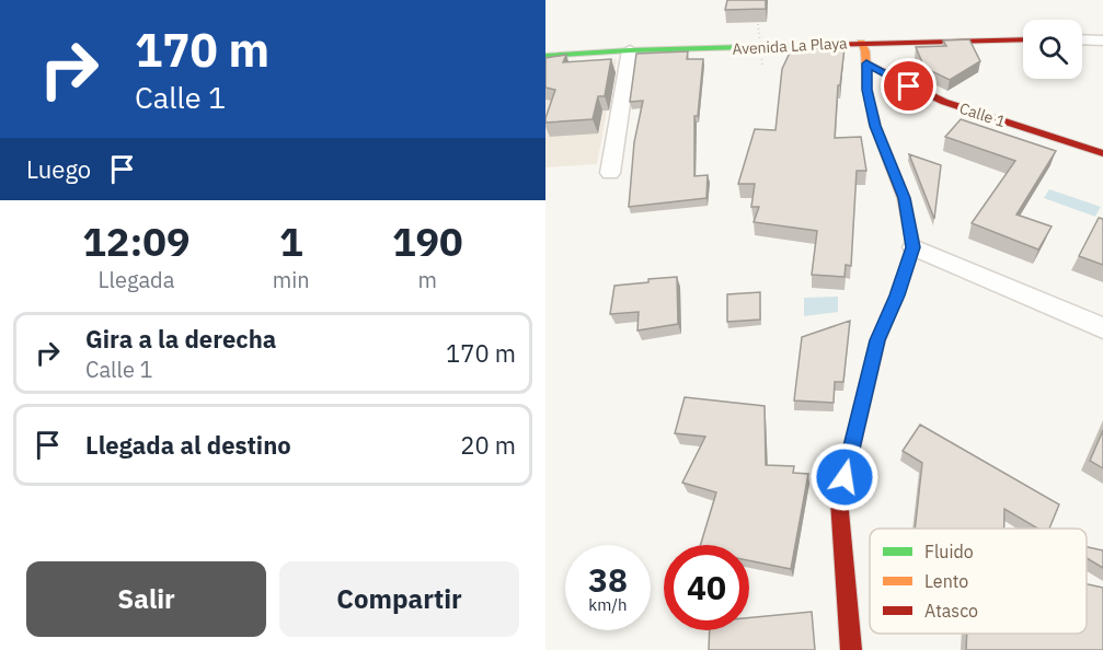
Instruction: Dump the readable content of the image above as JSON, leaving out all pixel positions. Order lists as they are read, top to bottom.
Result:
{
  "streets": {
    "street": ["Avenida La Playa", "Calle 1"]
  },
  "legend": ["Fluido", "Lento", "Atasco"],
  "page": {
    "turn": ["170 m", "Calle 1"],
    "then": "Luego",
    "eta": [
      "12:09",
      "Llegada",
      "1",
      "min",
      "190",
      "m"
    ],
    "list": [
      {
        "name": "Gira a la derecha",
        "note": "Calle 1",
        "value": "170 m"
      },
      {
        "name": "Llegada al destino",
        "value": "20 m"
      }
    ],
    "speed": "38 km/h",
    "limit": "40",
    "buttons": ["Salir", "Compartir"]
  }
}
